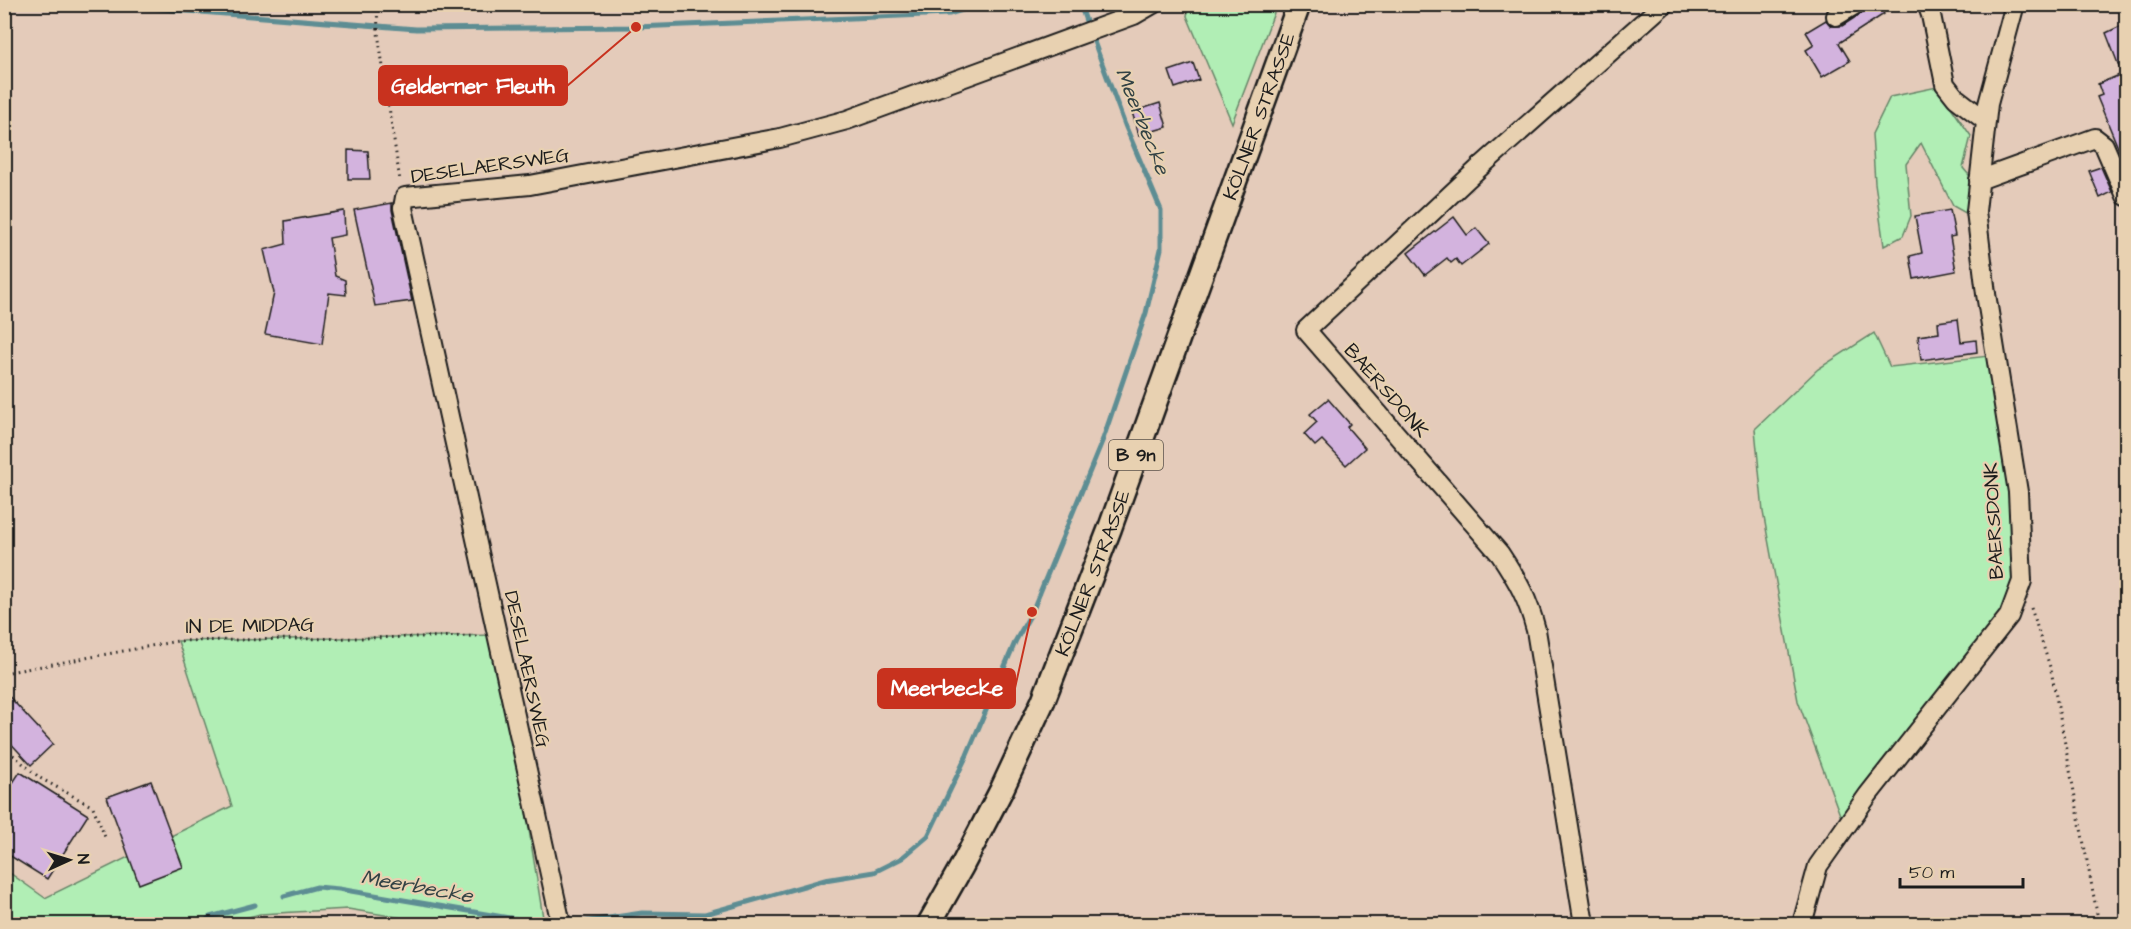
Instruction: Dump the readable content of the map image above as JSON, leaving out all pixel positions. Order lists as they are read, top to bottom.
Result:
{
  "streets": {
    "main road": ["KÖLNER STRASSE", "B 9n"],
    "street": ["DESELAERSWEG", "BAERSDONK"],
    "path": ["IN DE MIDDAG"]
  },
  "crossings": [
    ["DESELAERSWEG", "IN DE MIDDAG"]
  ],
  "water": ["Meerbecke"],
  "places": ["Gelderner Fleuth", "Meerbecke"],
  "scale_bar": "50 m",
  "north": "right"
}
